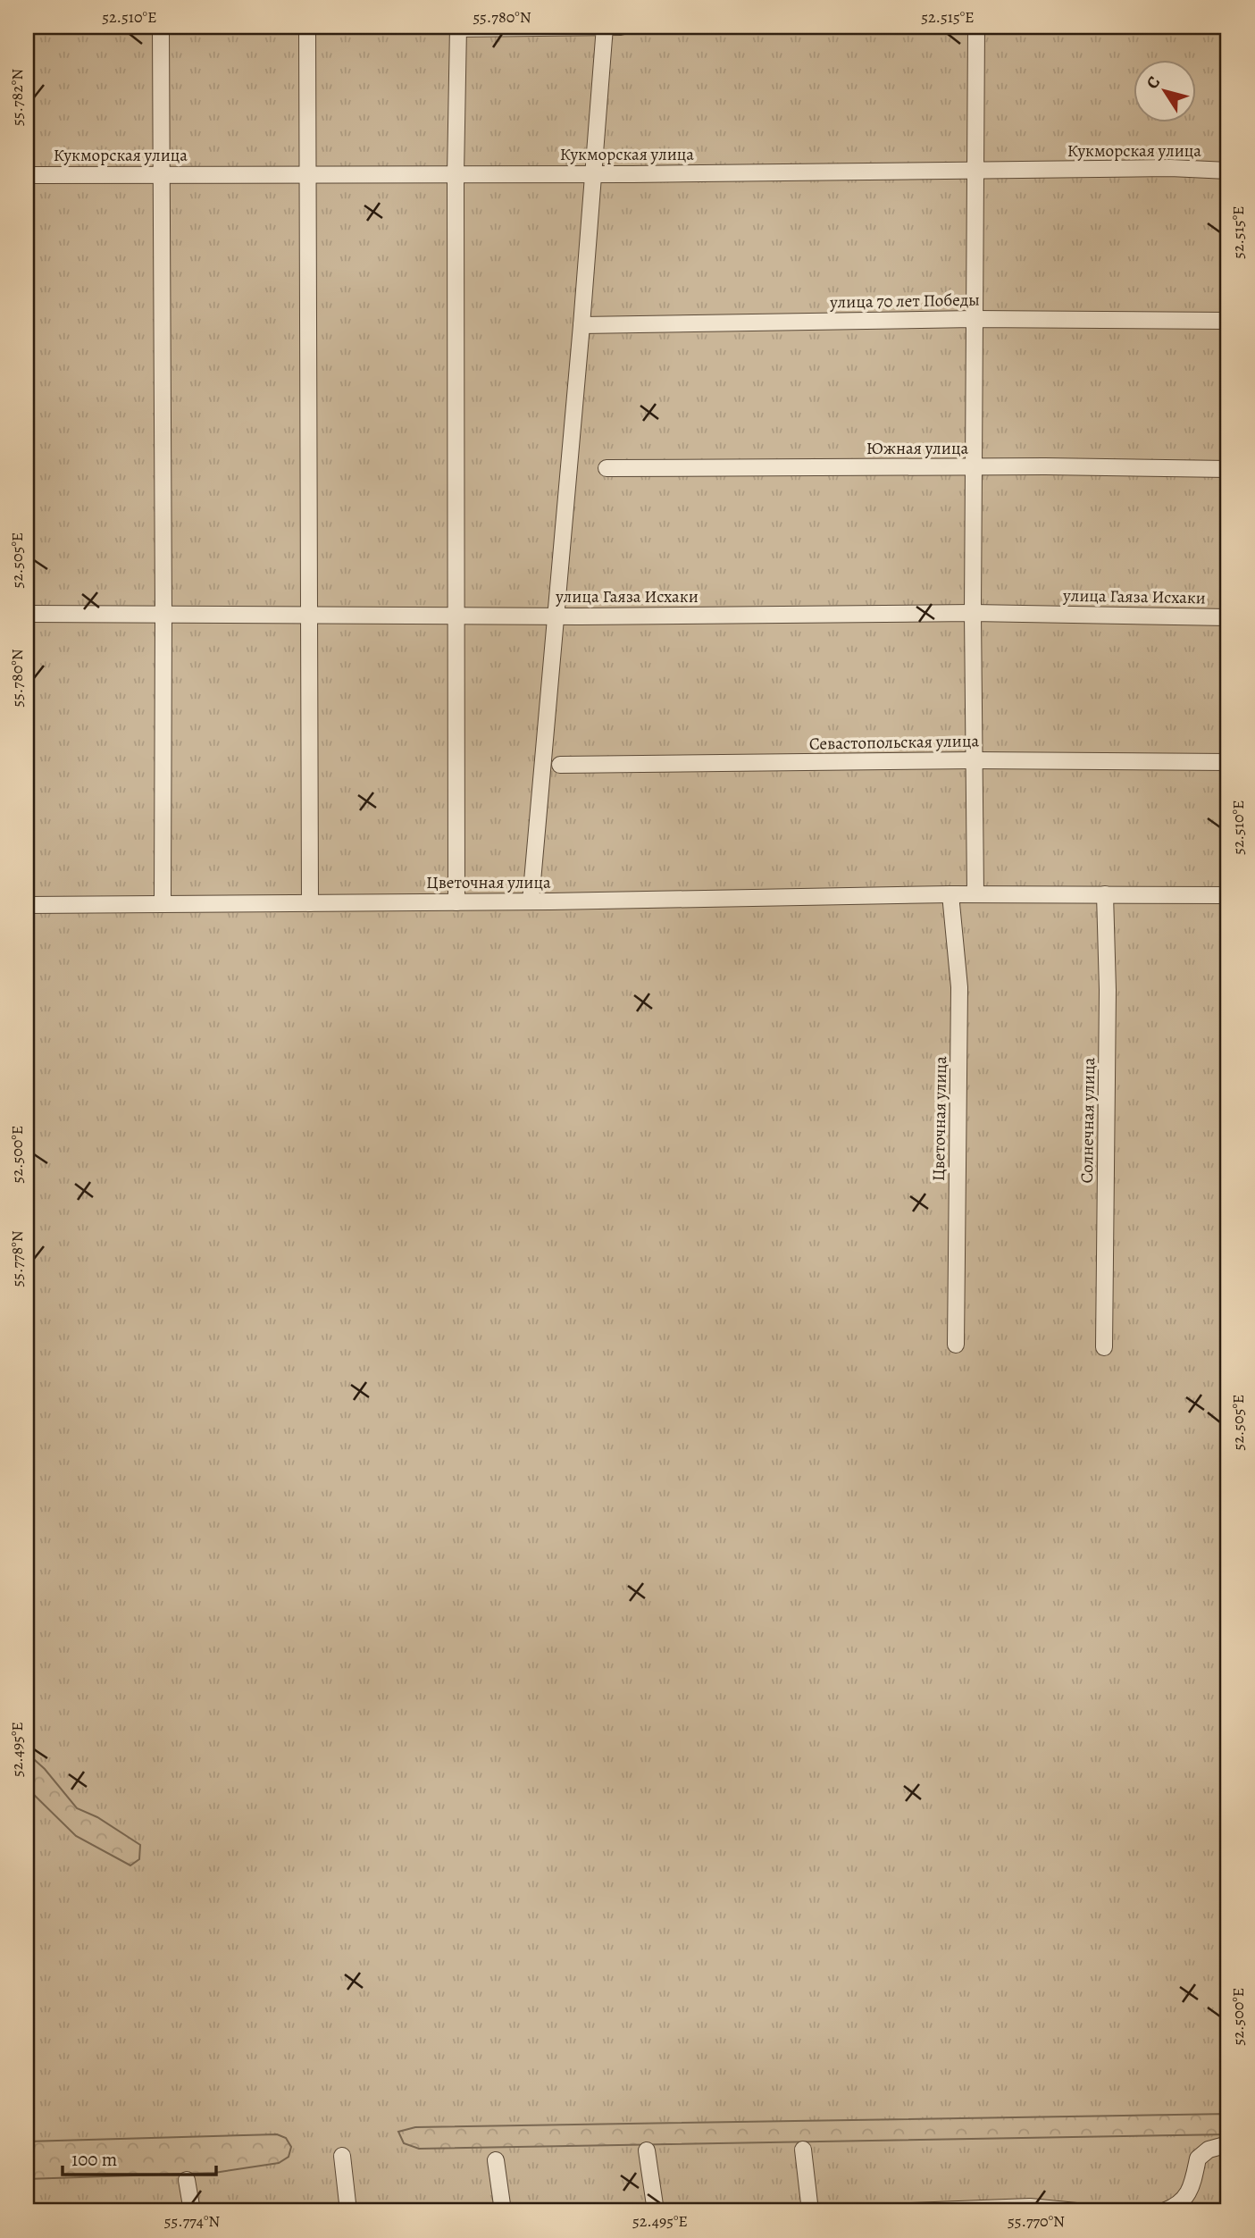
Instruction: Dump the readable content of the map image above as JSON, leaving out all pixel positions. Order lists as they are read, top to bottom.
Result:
{
  "streets": {
    "street": [
      "Кукморская улица",
      "улица 70 лет Победы",
      "Южная улица",
      "улица Гаяза Исхаки",
      "Севастопольская улица",
      "Цветочная улица",
      "Солнечная улица"
    ]
  },
  "crossings": [
    ["Цветочная улица", "Солнечная улица"]
  ],
  "scale_bar": "100 m",
  "north": "top left",
  "coordinates": [
    "52.510°E",
    "55.780°N",
    "52.515°E",
    "55.782°N",
    "52.505°E",
    "52.500°E",
    "55.778°N",
    "52.495°E",
    "55.774°N",
    "55.770°N"
  ]
}
